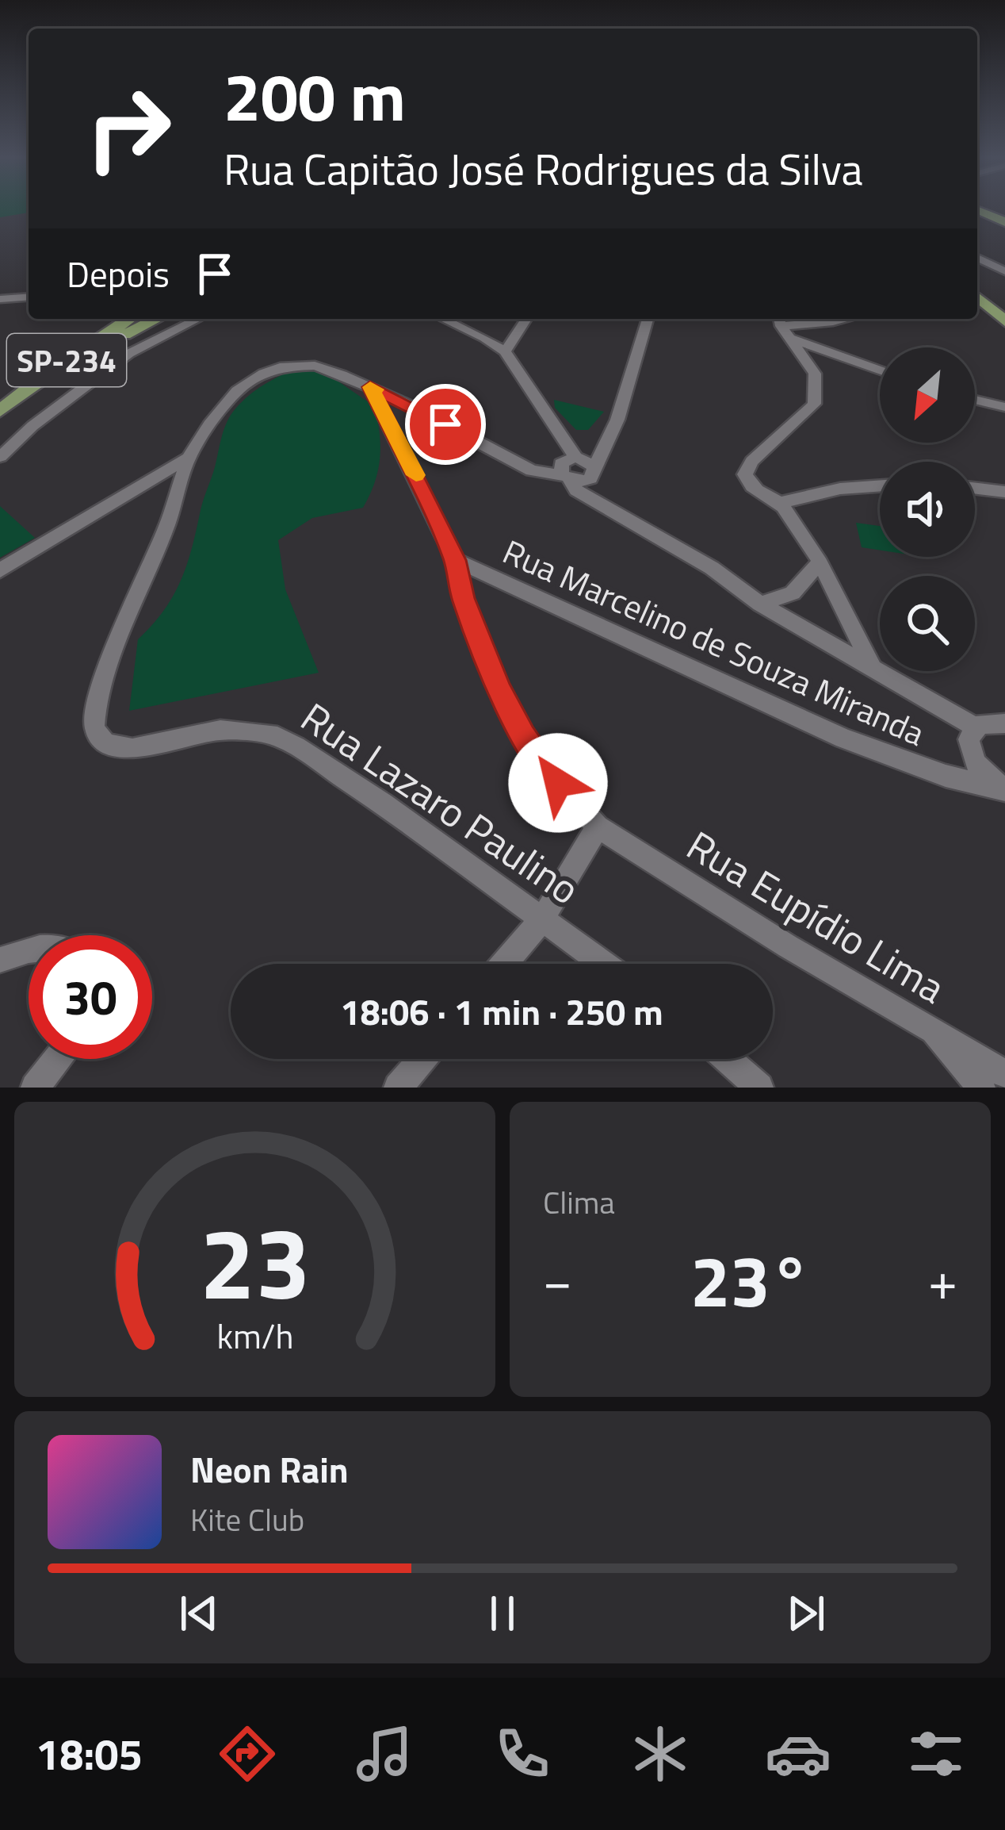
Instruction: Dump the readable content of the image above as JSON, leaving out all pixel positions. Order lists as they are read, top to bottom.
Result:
{
  "streets": {
    "main road": ["SP-234"],
    "street": ["Rua Marcelino de Souza Miranda", "Rua Lazaro Paulino", "Rua Eupídio Lima"]
  },
  "crossings": [
    ["Rua Marcelino de Souza Miranda", "Rua Eupídio Lima"]
  ],
  "north": "bottom left",
  "page": {
    "turn": ["200 m", "Rua Capitão José Rodrigues da Silva"],
    "then": "Depois",
    "limit": "30",
    "trip": "18:06 · 1 min · 250 m",
    "tile": "Clima",
    "heat": ["−", "23°", "+"],
    "song": ["Neon Rain", "Kite Club"],
    "tabs": "18:05",
    "gauge": ["23", "km/h"]
  }
}
